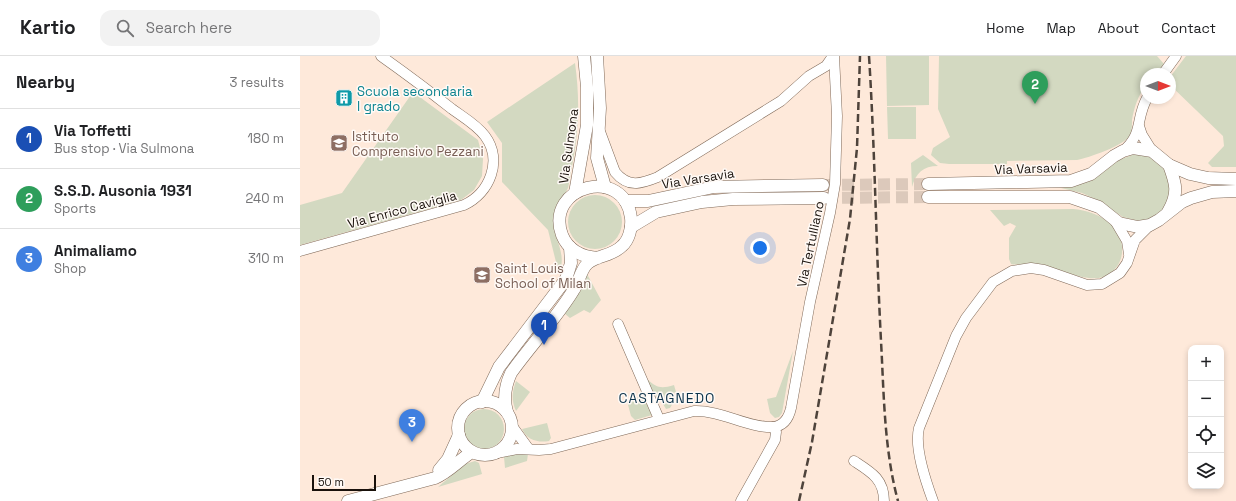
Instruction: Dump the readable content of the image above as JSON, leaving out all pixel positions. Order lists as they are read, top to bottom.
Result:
{
  "streets": {
    "street": [
      "Via Sulmona",
      "Via Varsavia",
      "Via Enrico Caviglia",
      "Via Tertulliano"
    ]
  },
  "crossings": [
    ["Via Sulmona", "Via Varsavia"],
    ["Via Sulmona", "Via Tertulliano"]
  ],
  "districts": ["CASTAGNEDO"],
  "places": {
    "building": ["Scuola secondaria I grado"],
    "school or university": ["Istituto Comprensivo Pezzani", "Saint Louis School of Milan"]
  },
  "scale_bar": "50 m",
  "north": "right",
  "page": {
    "header": "Kartio",
    "search": "Search here",
    "nav": [
      "Home",
      "Map",
      "About",
      "Contact"
    ],
    "heading": ["Nearby", "3 results"],
    "pins": ["2", "1", "3"],
    "list": [
      {
        "mark": "1",
        "name": "Via Toffetti",
        "note": "Bus stop · Via Sulmona",
        "value": "180 m"
      },
      {
        "mark": "2",
        "name": "S.S.D. Ausonia 1931",
        "note": "Sports",
        "value": "240 m"
      },
      {
        "mark": "3",
        "name": "Animaliamo",
        "note": "Shop",
        "value": "310 m"
      }
    ],
    "map_buttons": ["+", "−"],
    "scale": "50 m"
  }
}
